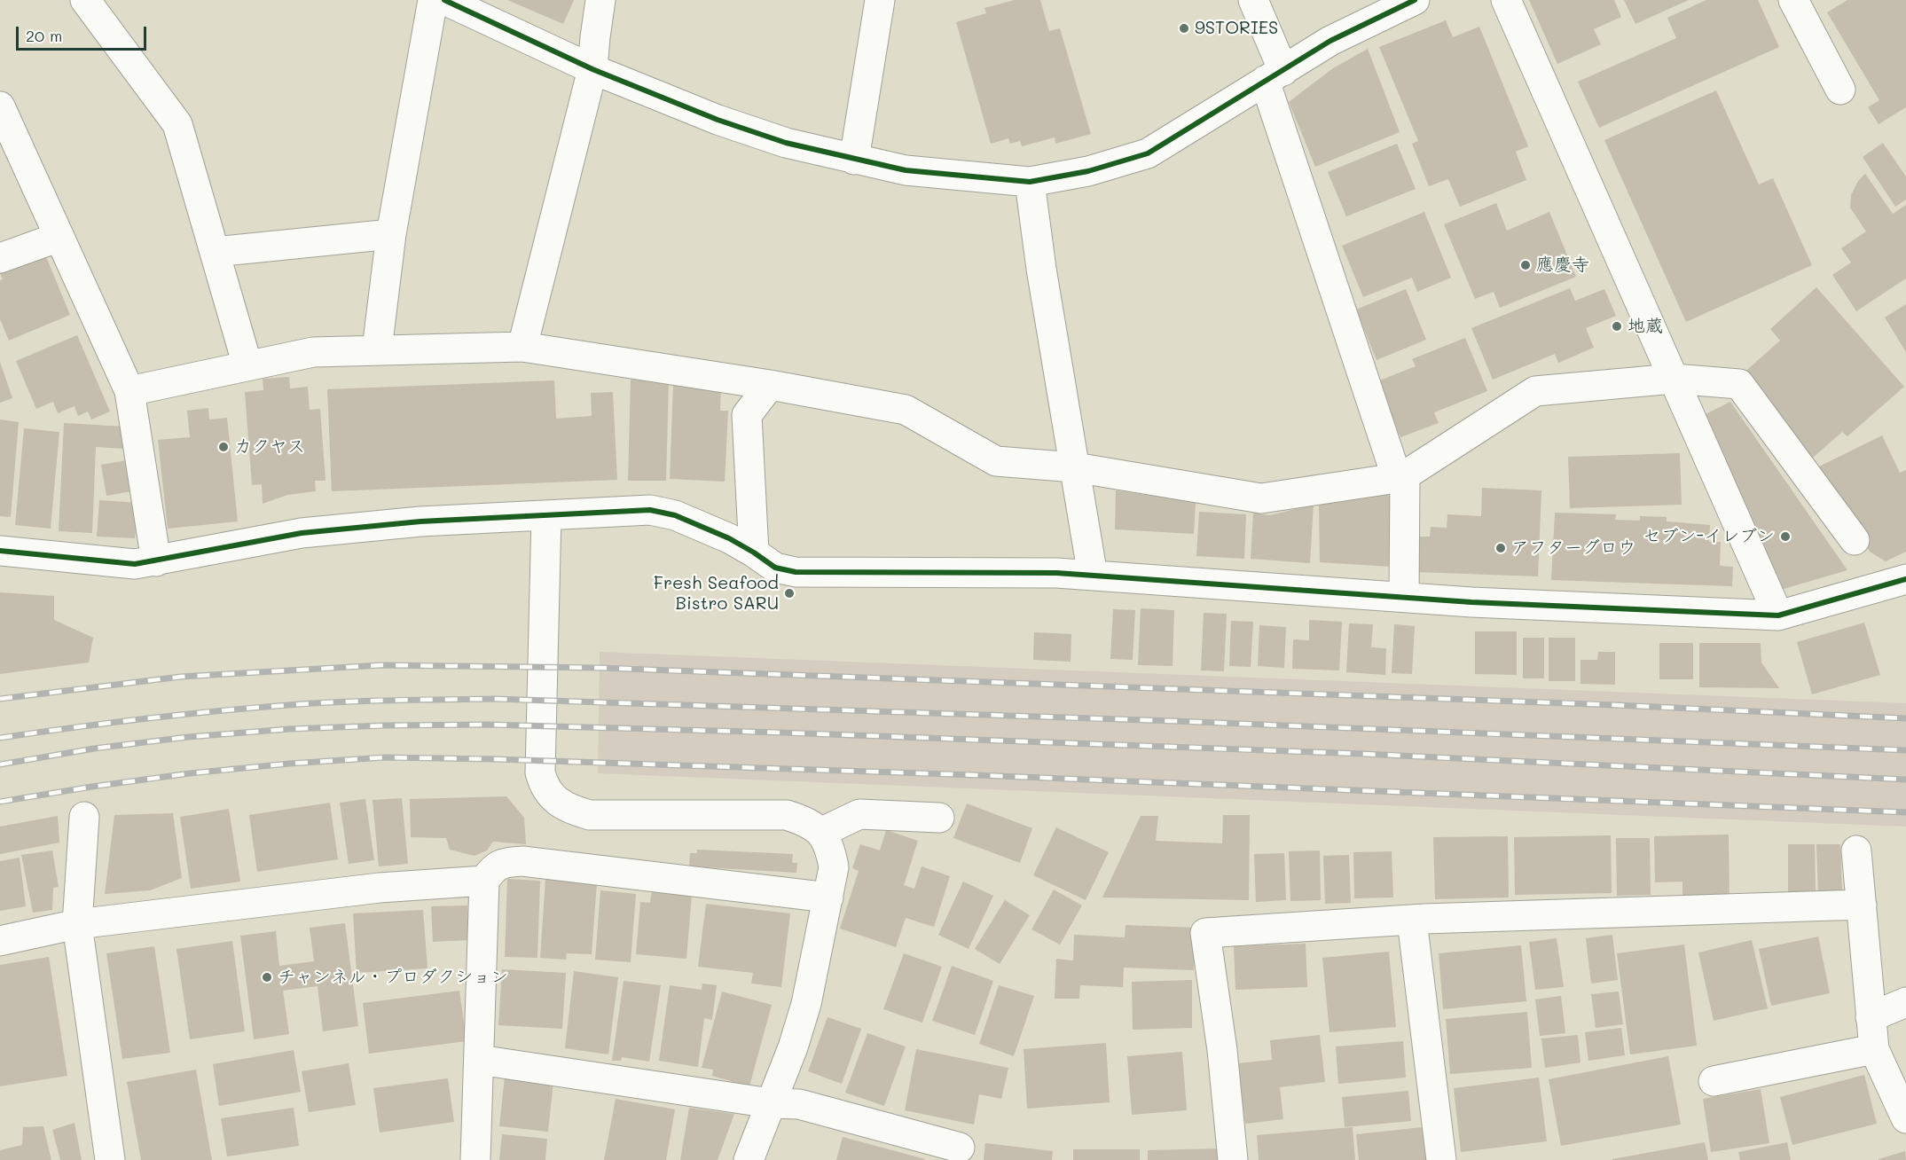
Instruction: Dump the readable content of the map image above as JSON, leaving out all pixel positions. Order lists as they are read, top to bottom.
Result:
{
  "places": [
    "9STORIES",
    "應慶寺",
    "地蔵",
    "カクヤス",
    "セブン-イレブン",
    "アフターグロウ",
    "Fresh Seafood Bistro SARU",
    "チャンネル・プロダクション"
  ],
  "scale_bar": "20 m"
}
